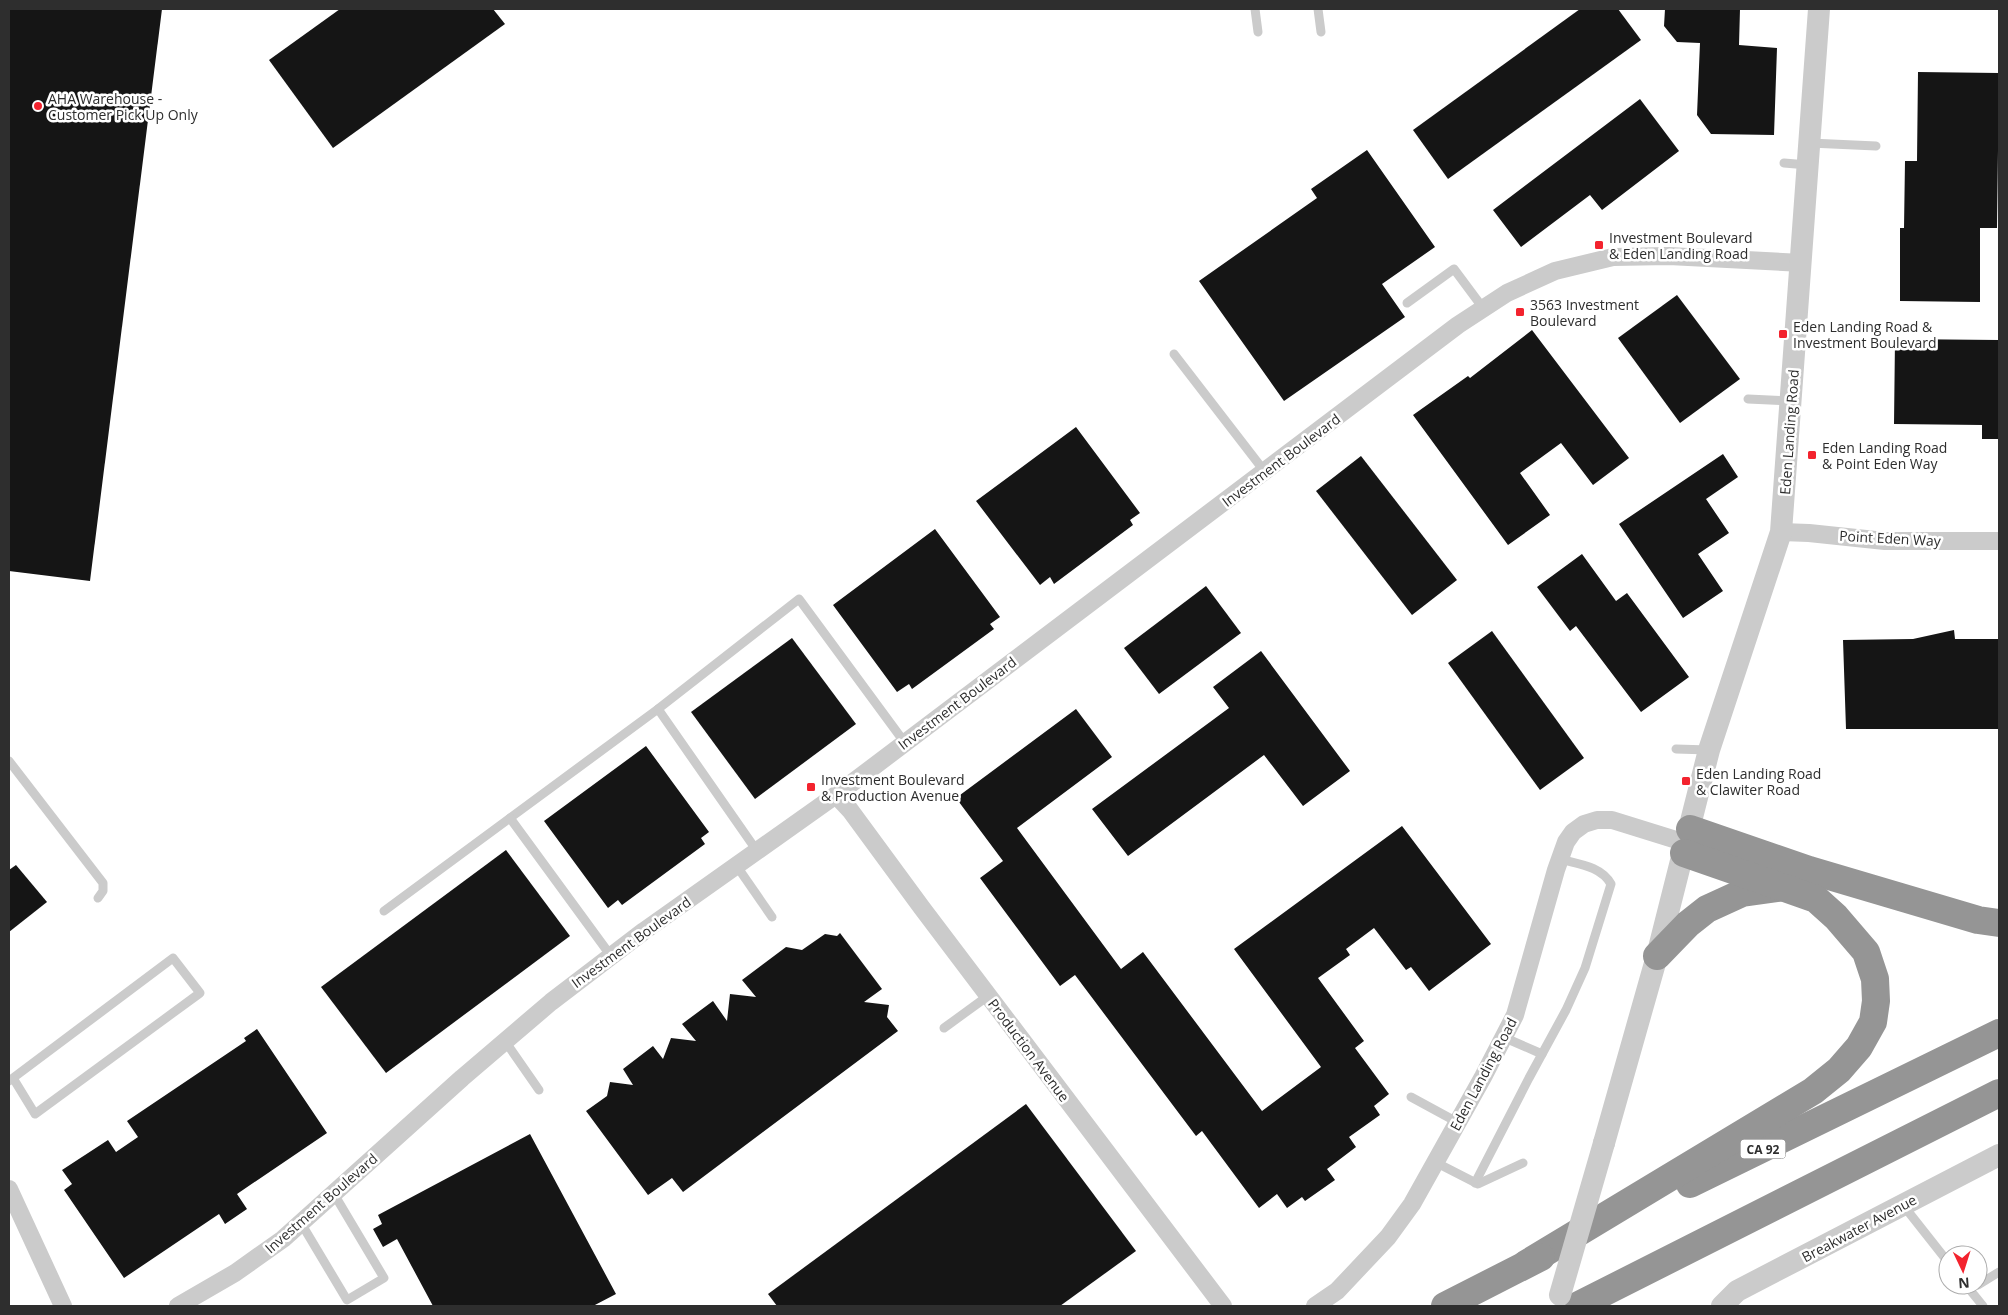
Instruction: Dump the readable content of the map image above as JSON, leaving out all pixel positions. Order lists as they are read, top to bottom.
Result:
{
  "streets": {
    "highway": ["CA 92"],
    "street": [
      "Eden Landing Road",
      "Investment Boulevard",
      "Point Eden Way",
      "Production Avenue",
      "Breakwater Avenue"
    ]
  },
  "crossings": [
    ["Eden Landing Road", "Investment Boulevard"],
    ["Eden Landing Road", "Point Eden Way"],
    ["Investment Boulevard", "Production Avenue"]
  ],
  "places": {
    "other": ["AHA Warehouse - Customer Pick Up Only"],
    "transit": [
      "Investment Boulevard & Eden Landing Road",
      "3563 Investment Boulevard",
      "Eden Landing Road & Investment Boulevard",
      "Eden Landing Road & Point Eden Way",
      "Eden Landing Road & Clawiter Road",
      "Investment Boulevard & Production Avenue"
    ]
  },
  "north": "bottom"
}
